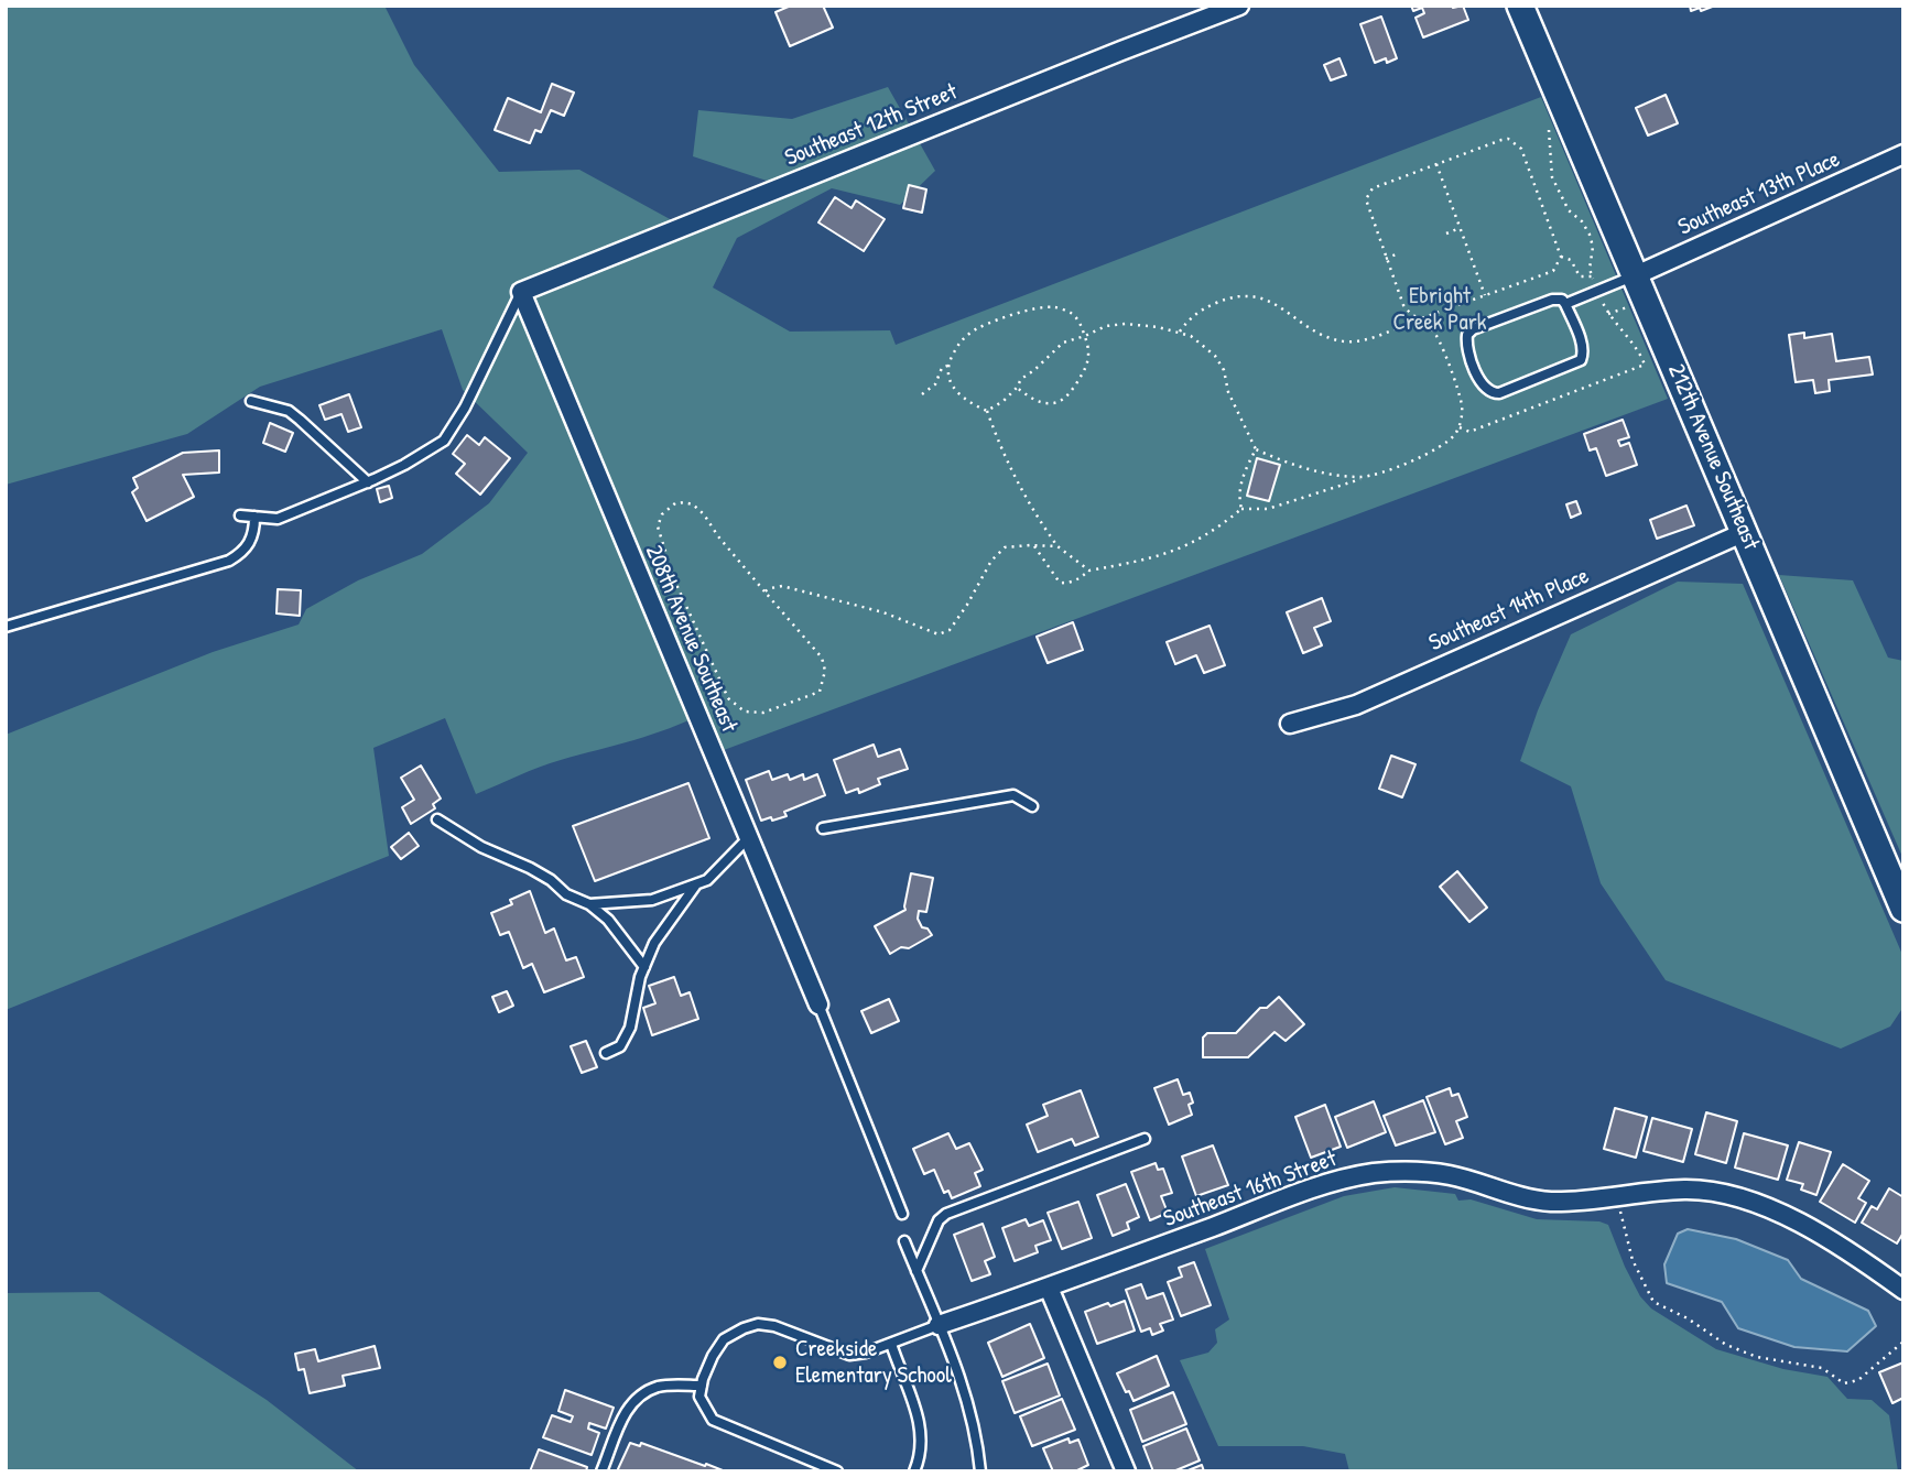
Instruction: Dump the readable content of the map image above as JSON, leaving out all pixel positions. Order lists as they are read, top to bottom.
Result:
{
  "streets": {
    "street": [
      "Southeast 12th Street",
      "Southeast 13th Place",
      "212th Avenue Southeast",
      "Southeast 14th Place",
      "208th Avenue Southeast",
      "Southeast 16th Street"
    ]
  },
  "crossings": [
    ["Southeast 12th Street", "208th Avenue Southeast"],
    ["Southeast 13th Place", "212th Avenue Southeast"],
    ["212th Avenue Southeast", "Southeast 14th Place"]
  ],
  "parks": ["Ebright Creek Park"],
  "places": ["Creekside Elementary School"]
}
